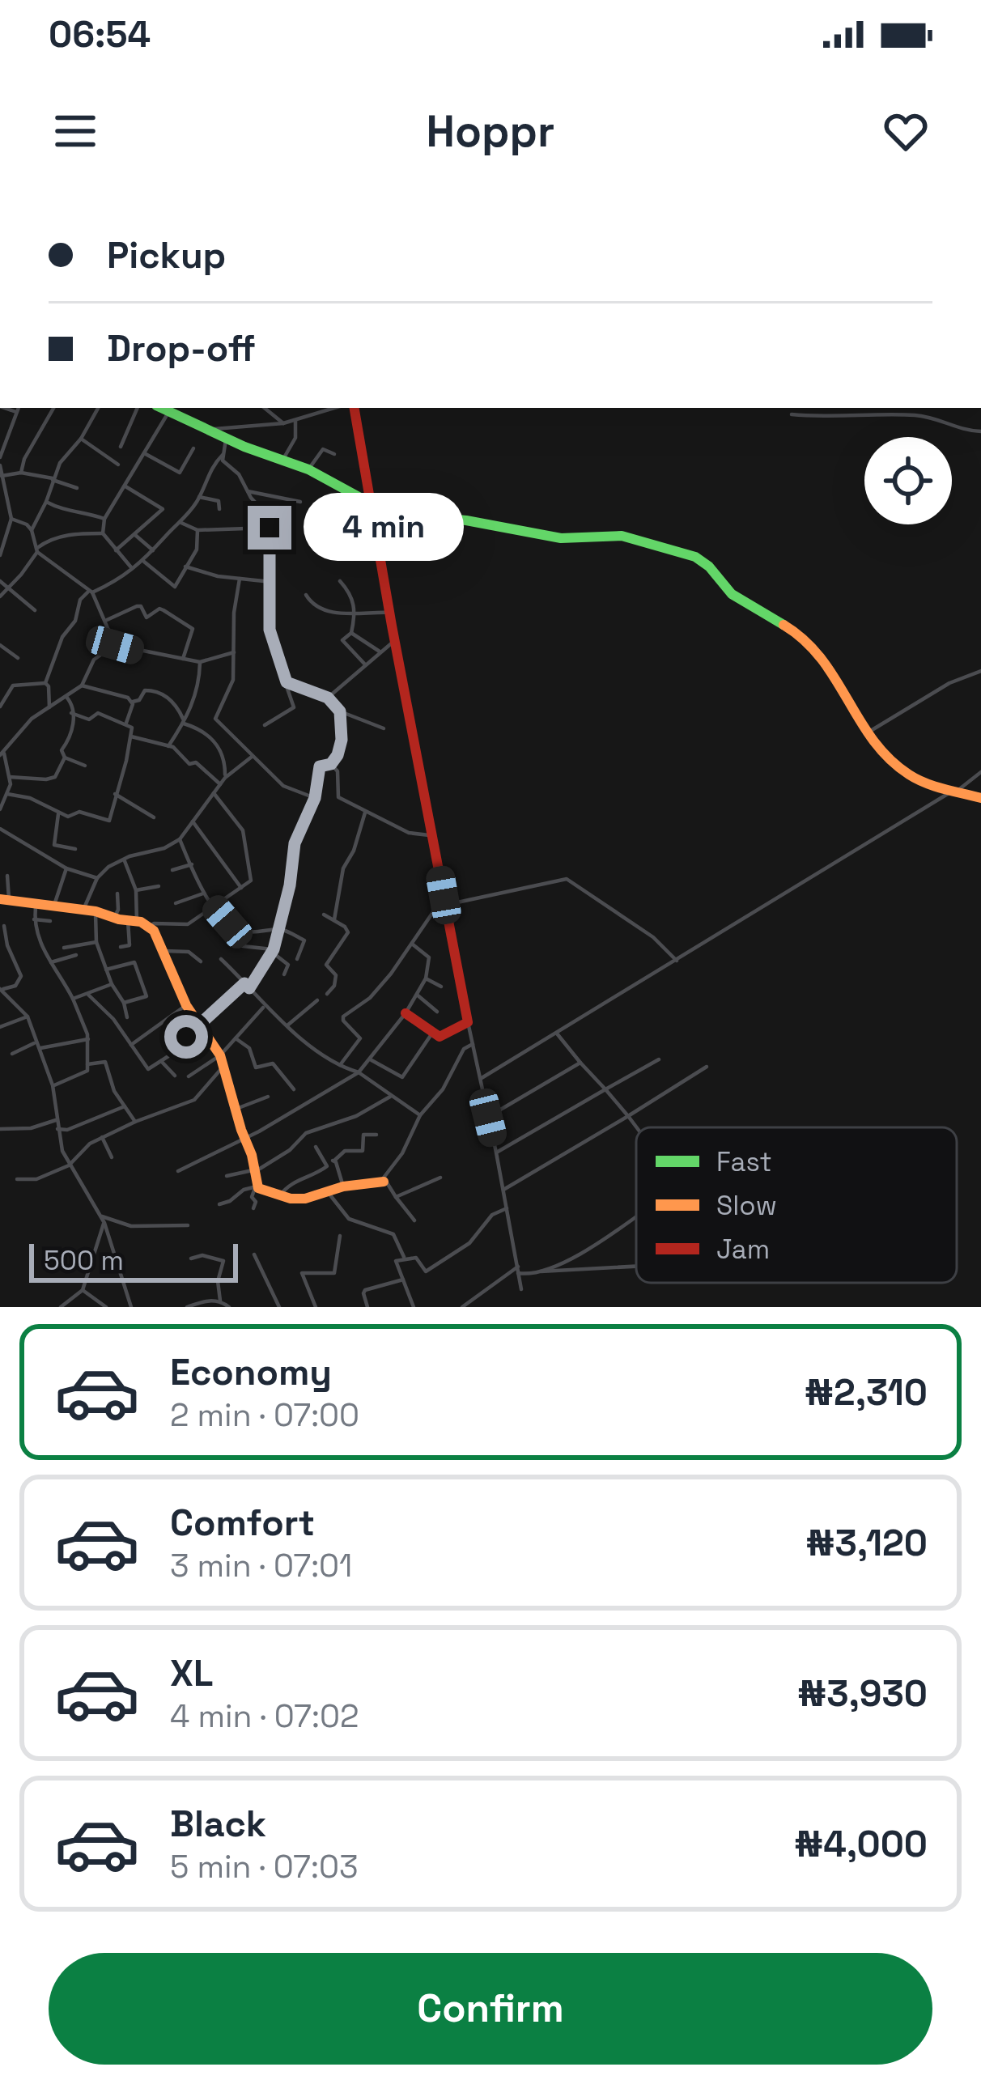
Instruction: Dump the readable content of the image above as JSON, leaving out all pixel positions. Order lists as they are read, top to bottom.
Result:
{
  "legend": ["Fast", "Slow", "Jam"],
  "scale_bar": "500 m",
  "page": {
    "status": "06:54",
    "header": "Hoppr",
    "banner": ["Pickup", "Drop-off"],
    "bubble": "4 min",
    "scale": "500 m",
    "list": [
      {
        "name": "Economy",
        "note": "2 min · 07:00",
        "value": "₦2,310"
      },
      {
        "name": "Comfort",
        "note": "3 min · 07:01",
        "value": "₦3,120"
      },
      {
        "name": "XL",
        "note": "4 min · 07:02",
        "value": "₦3,930"
      },
      {
        "name": "Black",
        "note": "5 min · 07:03",
        "value": "₦4,000"
      }
    ],
    "buttons": "Confirm"
  }
}
